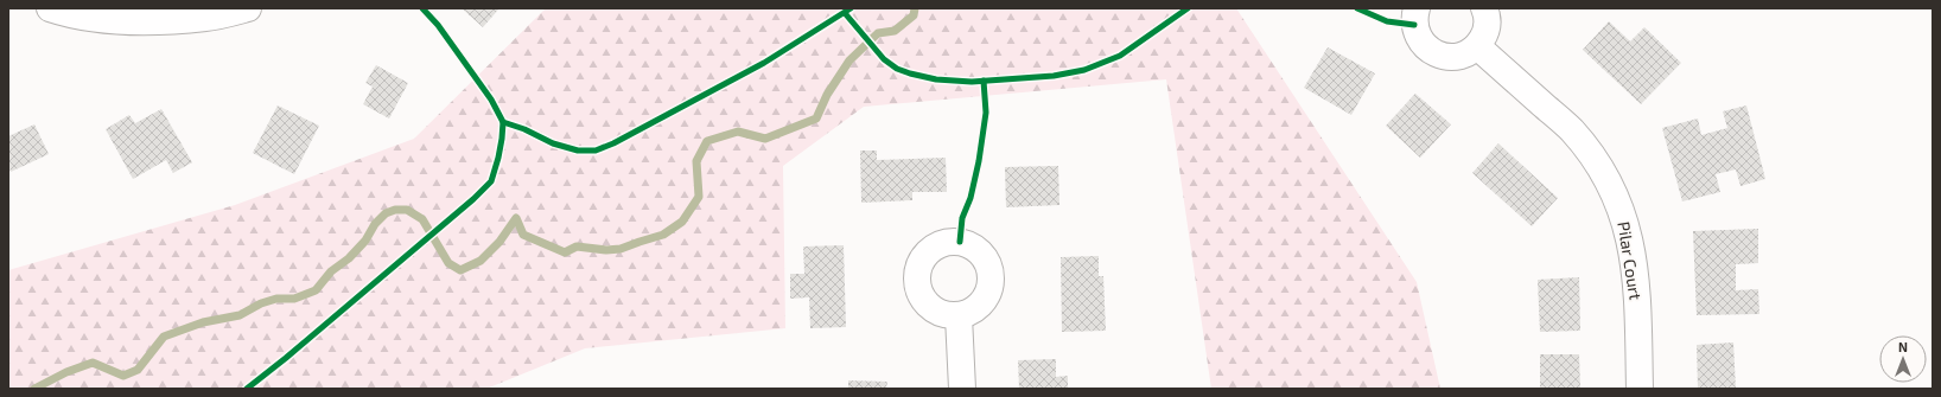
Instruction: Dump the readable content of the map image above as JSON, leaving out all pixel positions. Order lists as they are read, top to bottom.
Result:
{
  "streets": {
    "street": ["Pilar Court"]
  },
  "north": "top"
}
